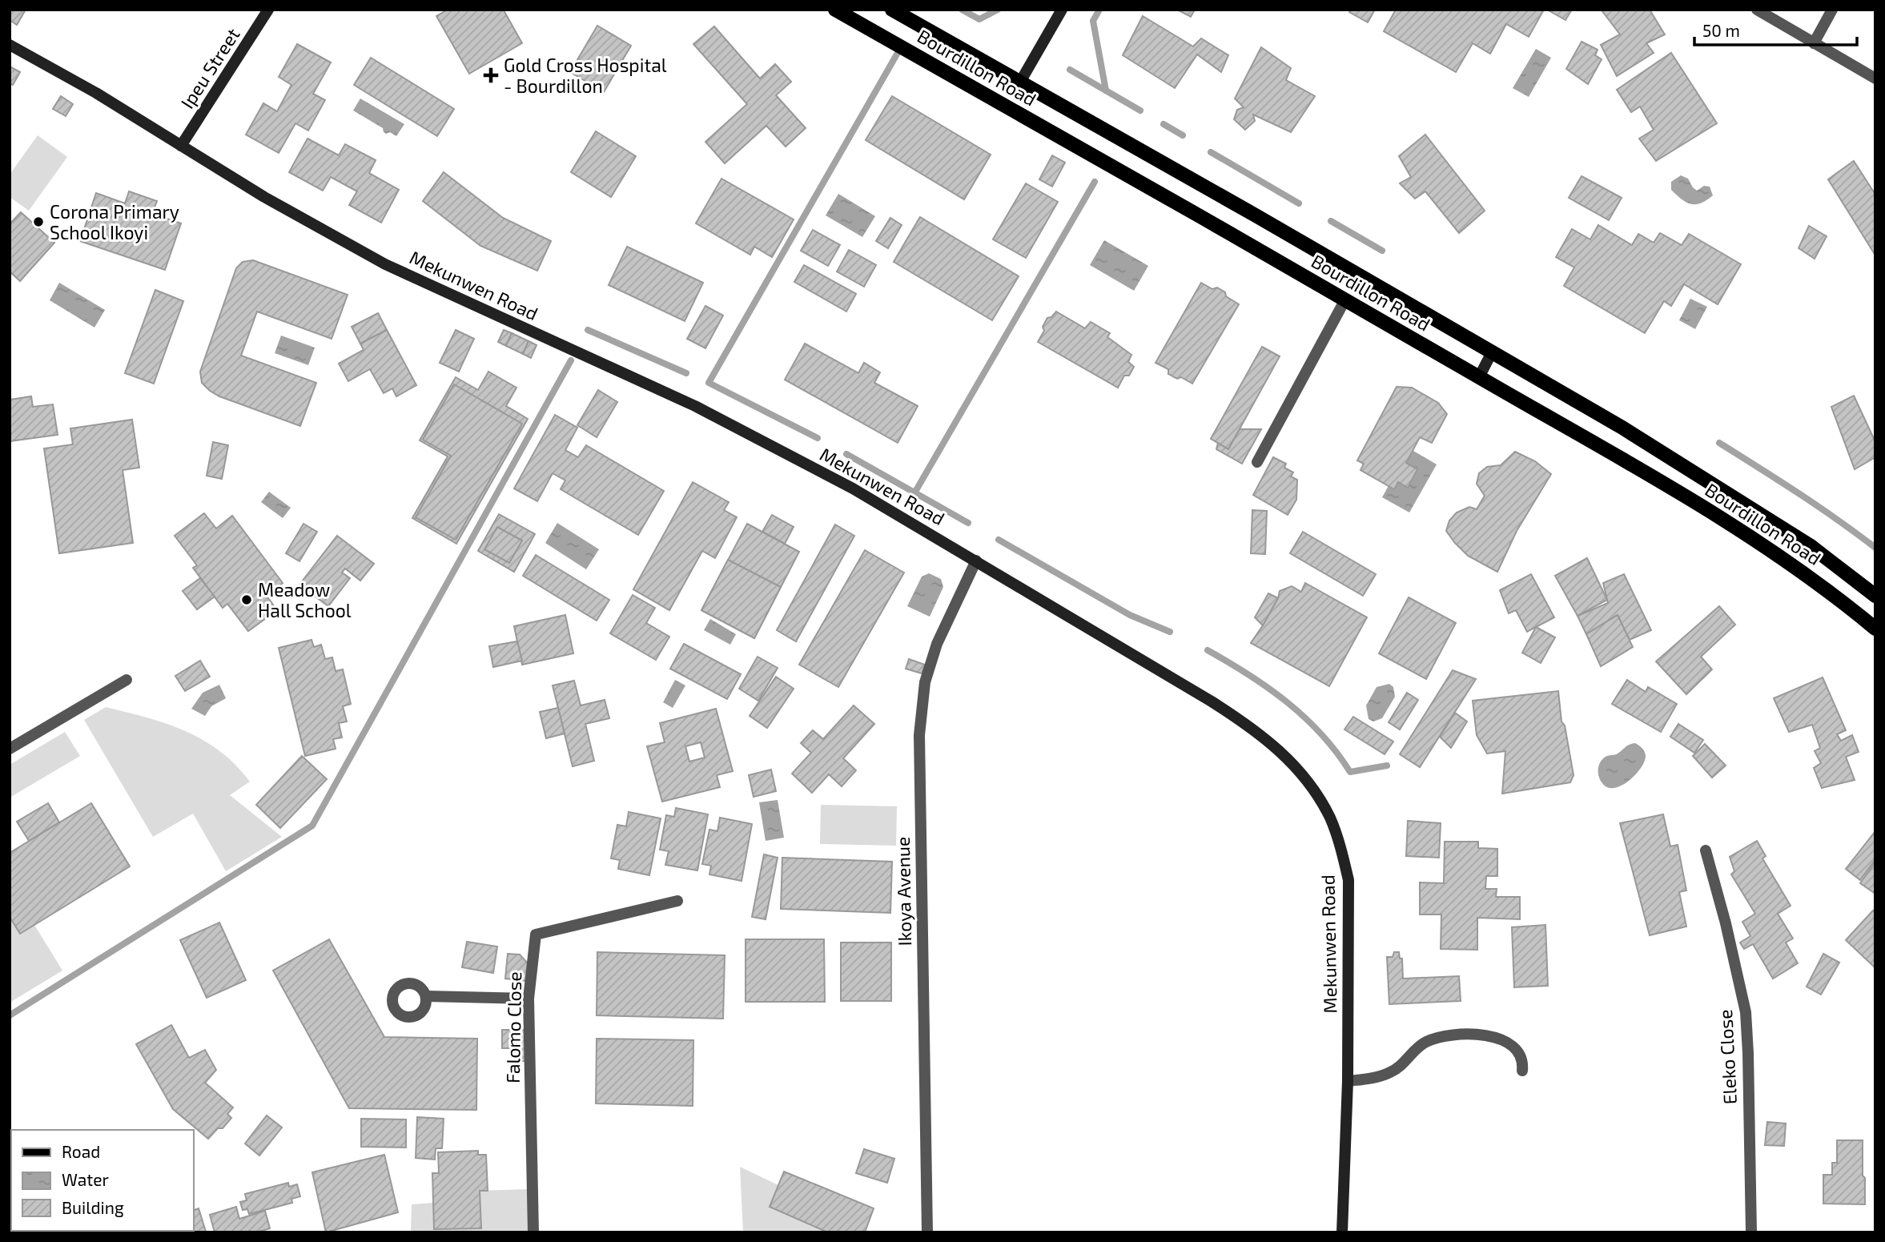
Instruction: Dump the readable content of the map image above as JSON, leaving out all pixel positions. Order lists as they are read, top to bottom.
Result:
{
  "streets": {
    "main road": ["Bourdillon Road"],
    "street": [
      "Ipeu Street",
      "Mekunwen Road",
      "Ikoya Avenue",
      "Falomo Close",
      "Eleko Close"
    ]
  },
  "crossings": [
    ["Ipeu Street", "Mekunwen Road"],
    ["Mekunwen Road", "Ikoya Avenue"]
  ],
  "places": {
    "health": ["Gold Cross Hospital - Bourdillon"],
    "other": ["Corona Primary School Ikoyi", "Meadow Hall School"]
  },
  "legend": ["Road", "Water", "Building"],
  "scale_bar": "50 m"
}
